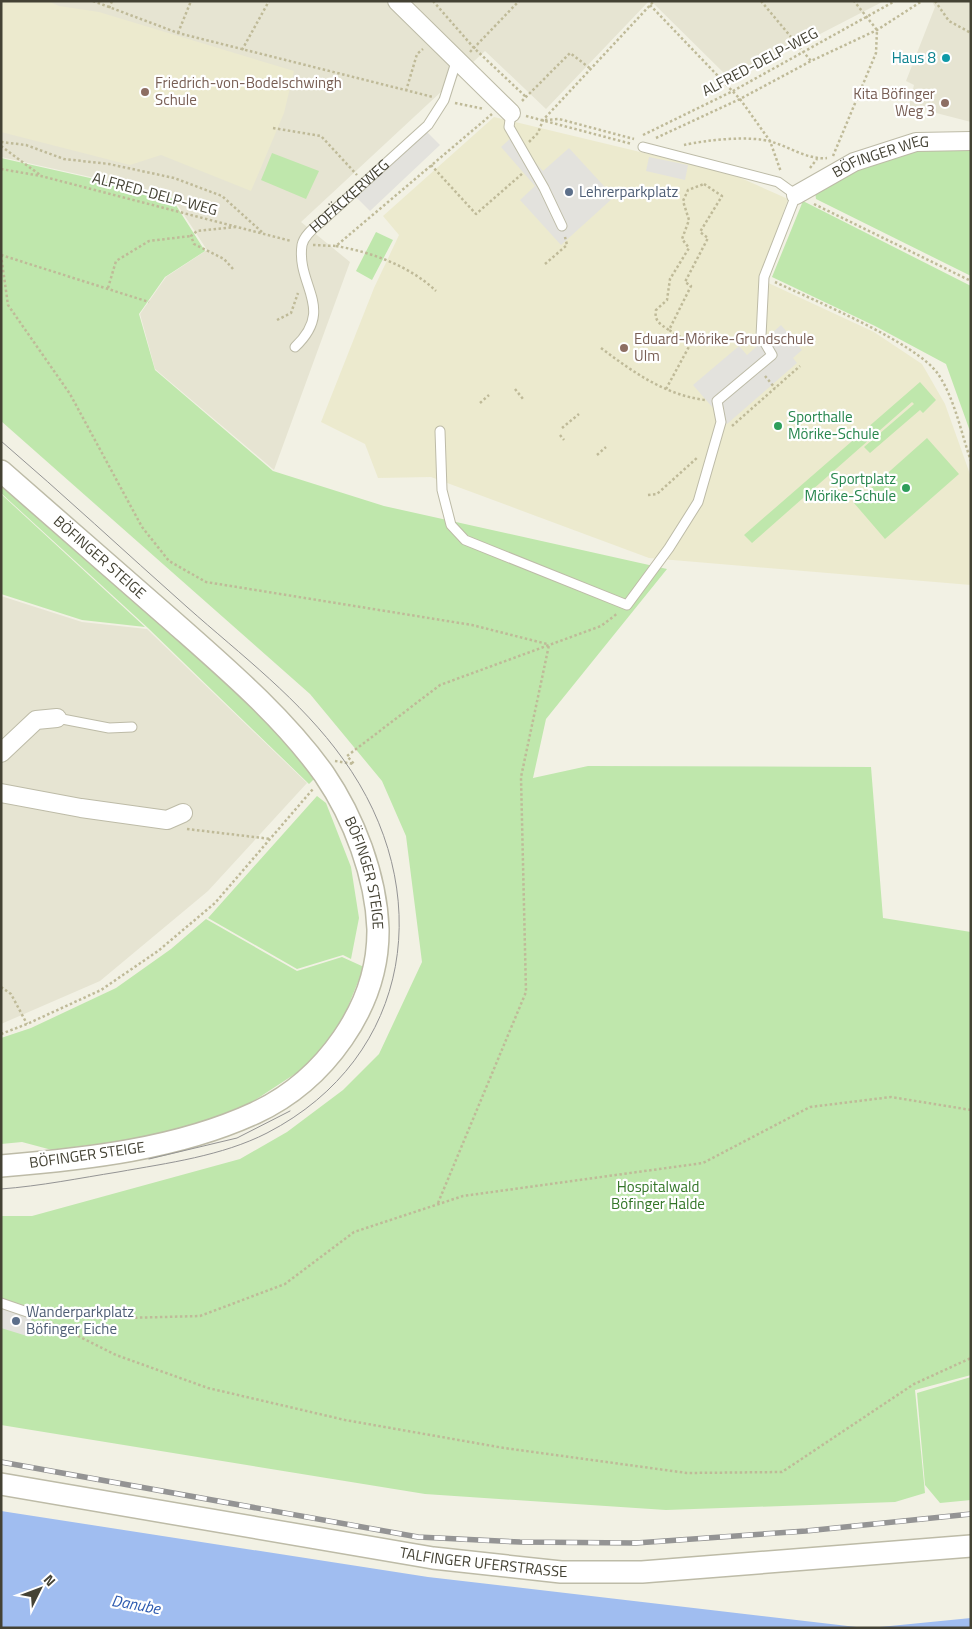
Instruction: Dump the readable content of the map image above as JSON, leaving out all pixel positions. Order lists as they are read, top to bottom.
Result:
{
  "streets": {
    "street": ["BÖFINGER WEG", "BÖFINGER STEIGE", "TALFINGER UFERSTRASSE"],
    "lane": ["HOFÄCKERWEG"],
    "path": ["ALFRED-DELP-WEG"]
  },
  "crossings": [
    ["ALFRED-DELP-WEG", "HOFÄCKERWEG"]
  ],
  "water": ["Danube"],
  "parks": ["Hospitalwald Böfinger Halde"],
  "places": [
    "Haus 8",
    "Friedrich-von-Bodelschwingh Schule",
    "Kita Böfinger Weg 3",
    "Lehrerparkplatz",
    "Eduard-Mörike-Grundschule Ulm",
    "Sporthalle Mörike-Schule",
    "Sportplatz Mörike-Schule",
    "Wanderparkplatz Böfinger Eiche"
  ],
  "north": "top right"
}
